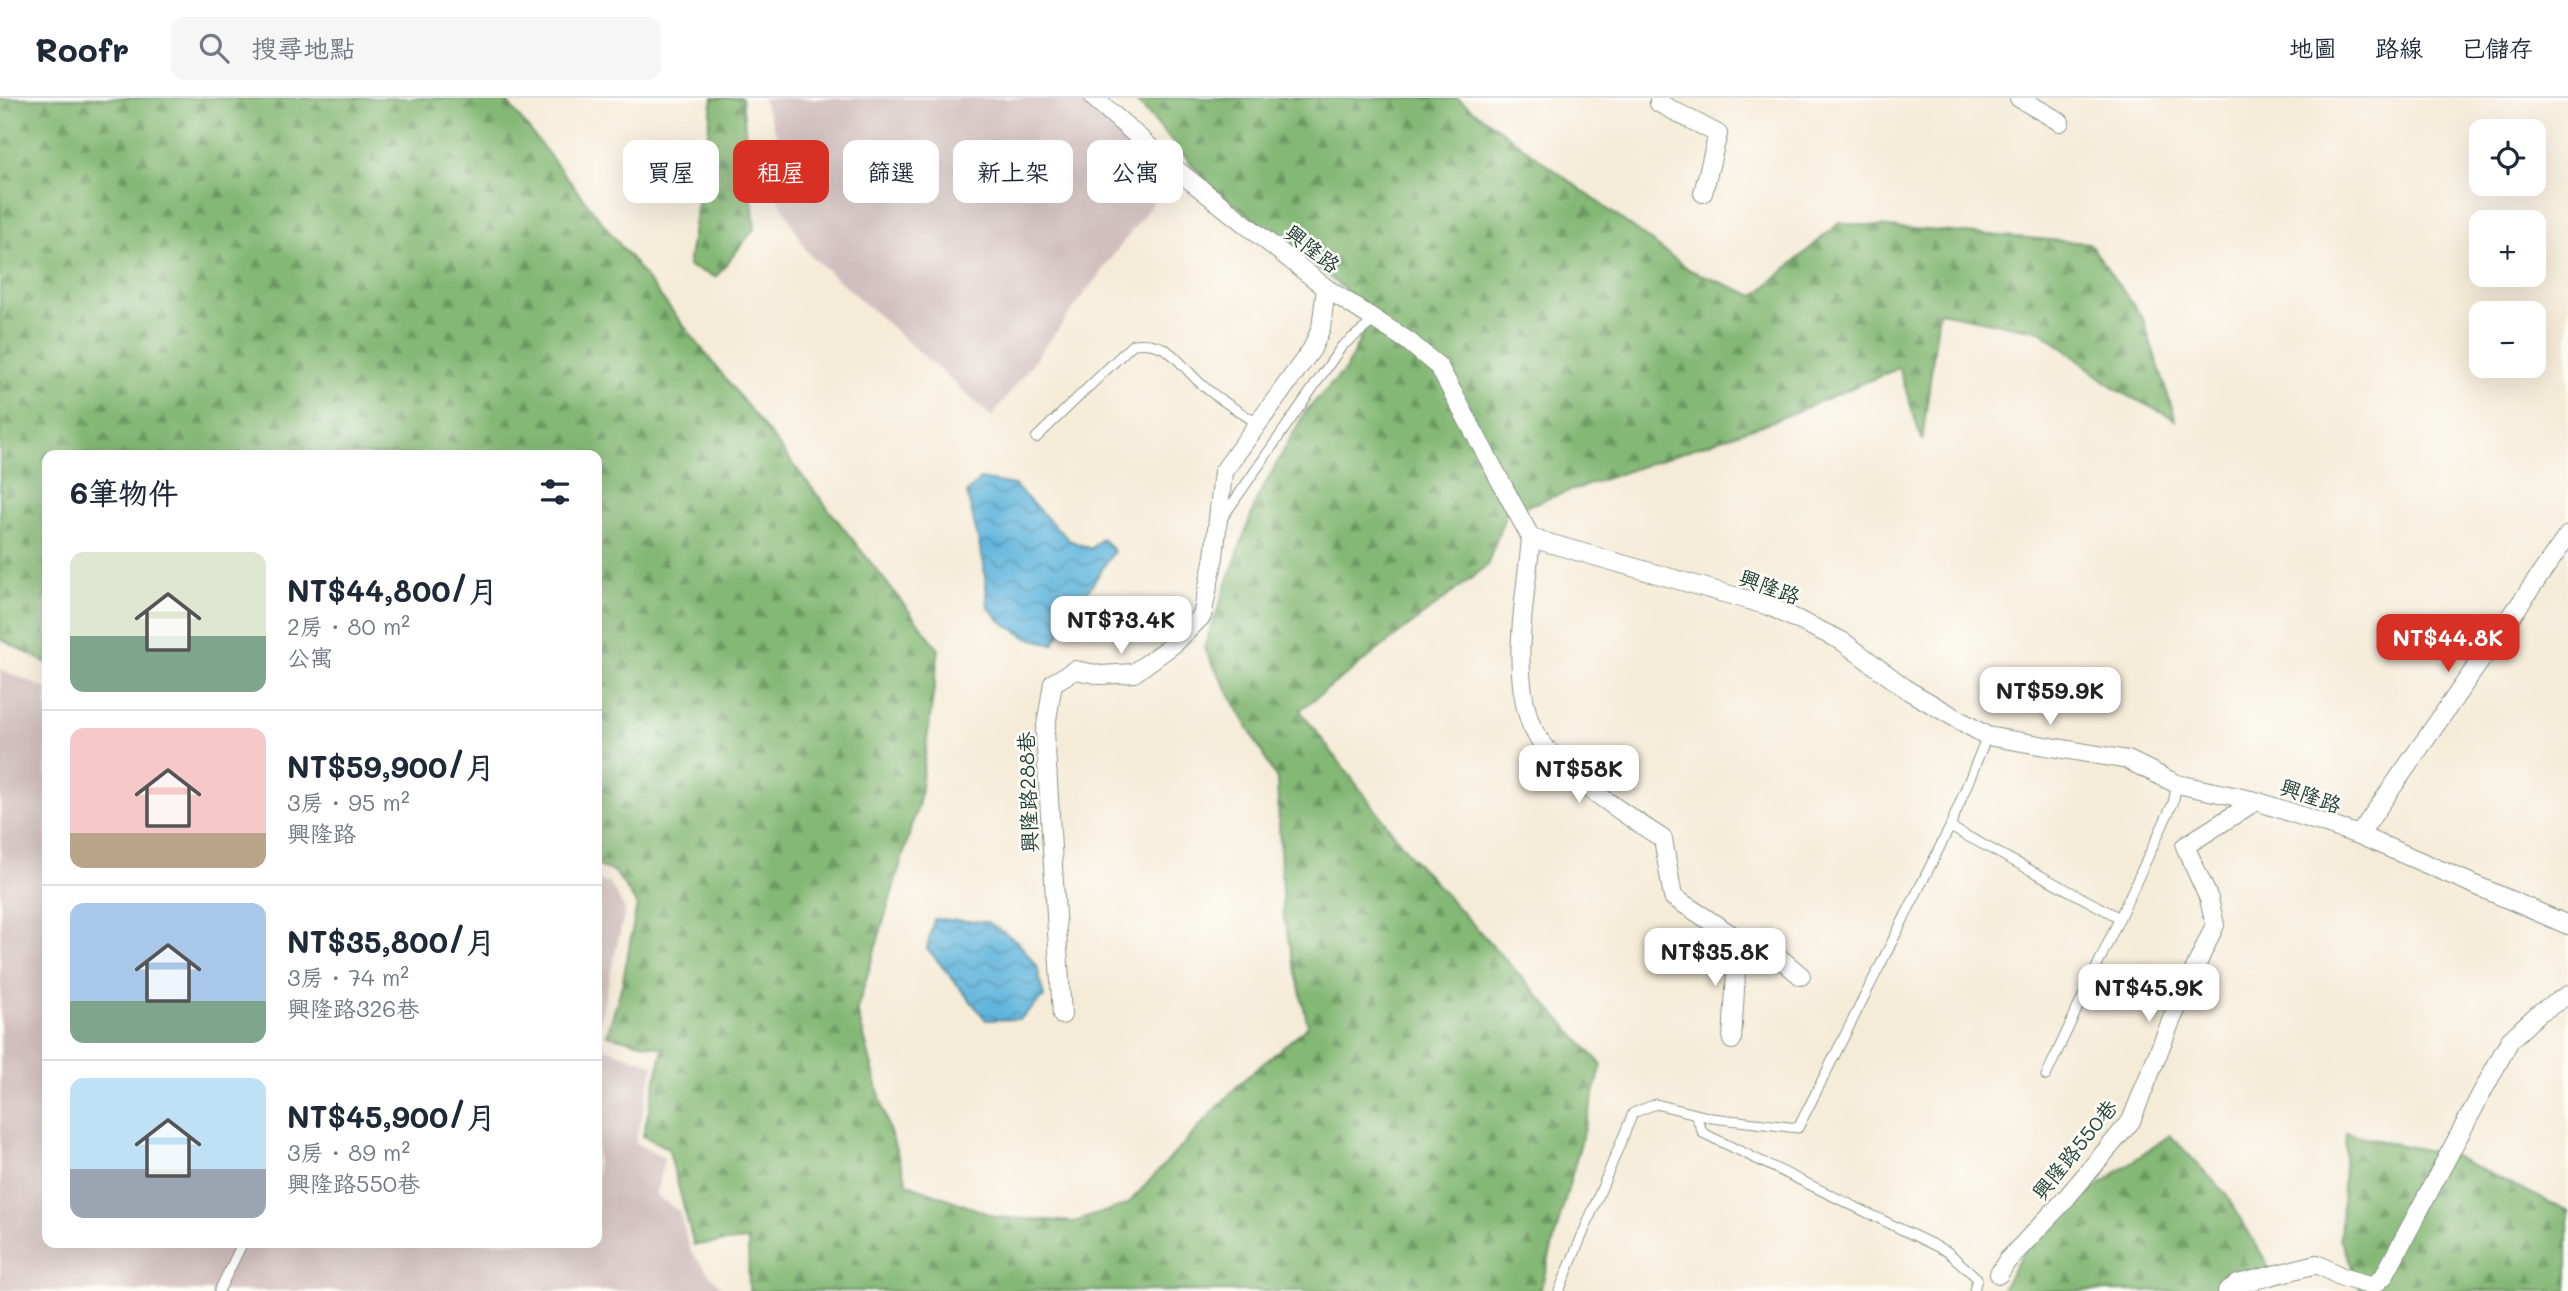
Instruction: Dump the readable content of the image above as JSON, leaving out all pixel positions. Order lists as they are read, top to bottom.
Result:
{
  "streets": {
    "street": ["興隆路", "興隆路288巷", "興隆路550巷"]
  },
  "crossings": [
    ["興隆路", "興隆路288巷"],
    ["興隆路", "興隆路550巷"]
  ],
  "page": {
    "header": "Roofr",
    "search": "搜尋地點",
    "nav": ["地圖", "路線", "已儲存"],
    "map_buttons": ["+", "−"],
    "chip": [
      "買屋",
      "租屋",
      "篩選",
      "新上架",
      "公寓"
    ],
    "heading": "6筆物件",
    "list": [
      {
        "name": "NT$44,800/月",
        "note": "2房 · 80 m² · 公寓"
      },
      {
        "name": "NT$59,900/月",
        "note": "3房 · 95 m² · 興隆路"
      },
      {
        "name": "NT$35,800/月",
        "note": "3房 · 74 m² · 興隆路326巷"
      },
      {
        "name": "NT$45,900/月",
        "note": "3房 · 89 m² · 興隆路550巷"
      }
    ],
    "price": [
      "NT$73.4K",
      "NT$44.8K",
      "NT$59.9K",
      "NT$58K",
      "NT$35.8K",
      "NT$45.9K"
    ]
  }
}
